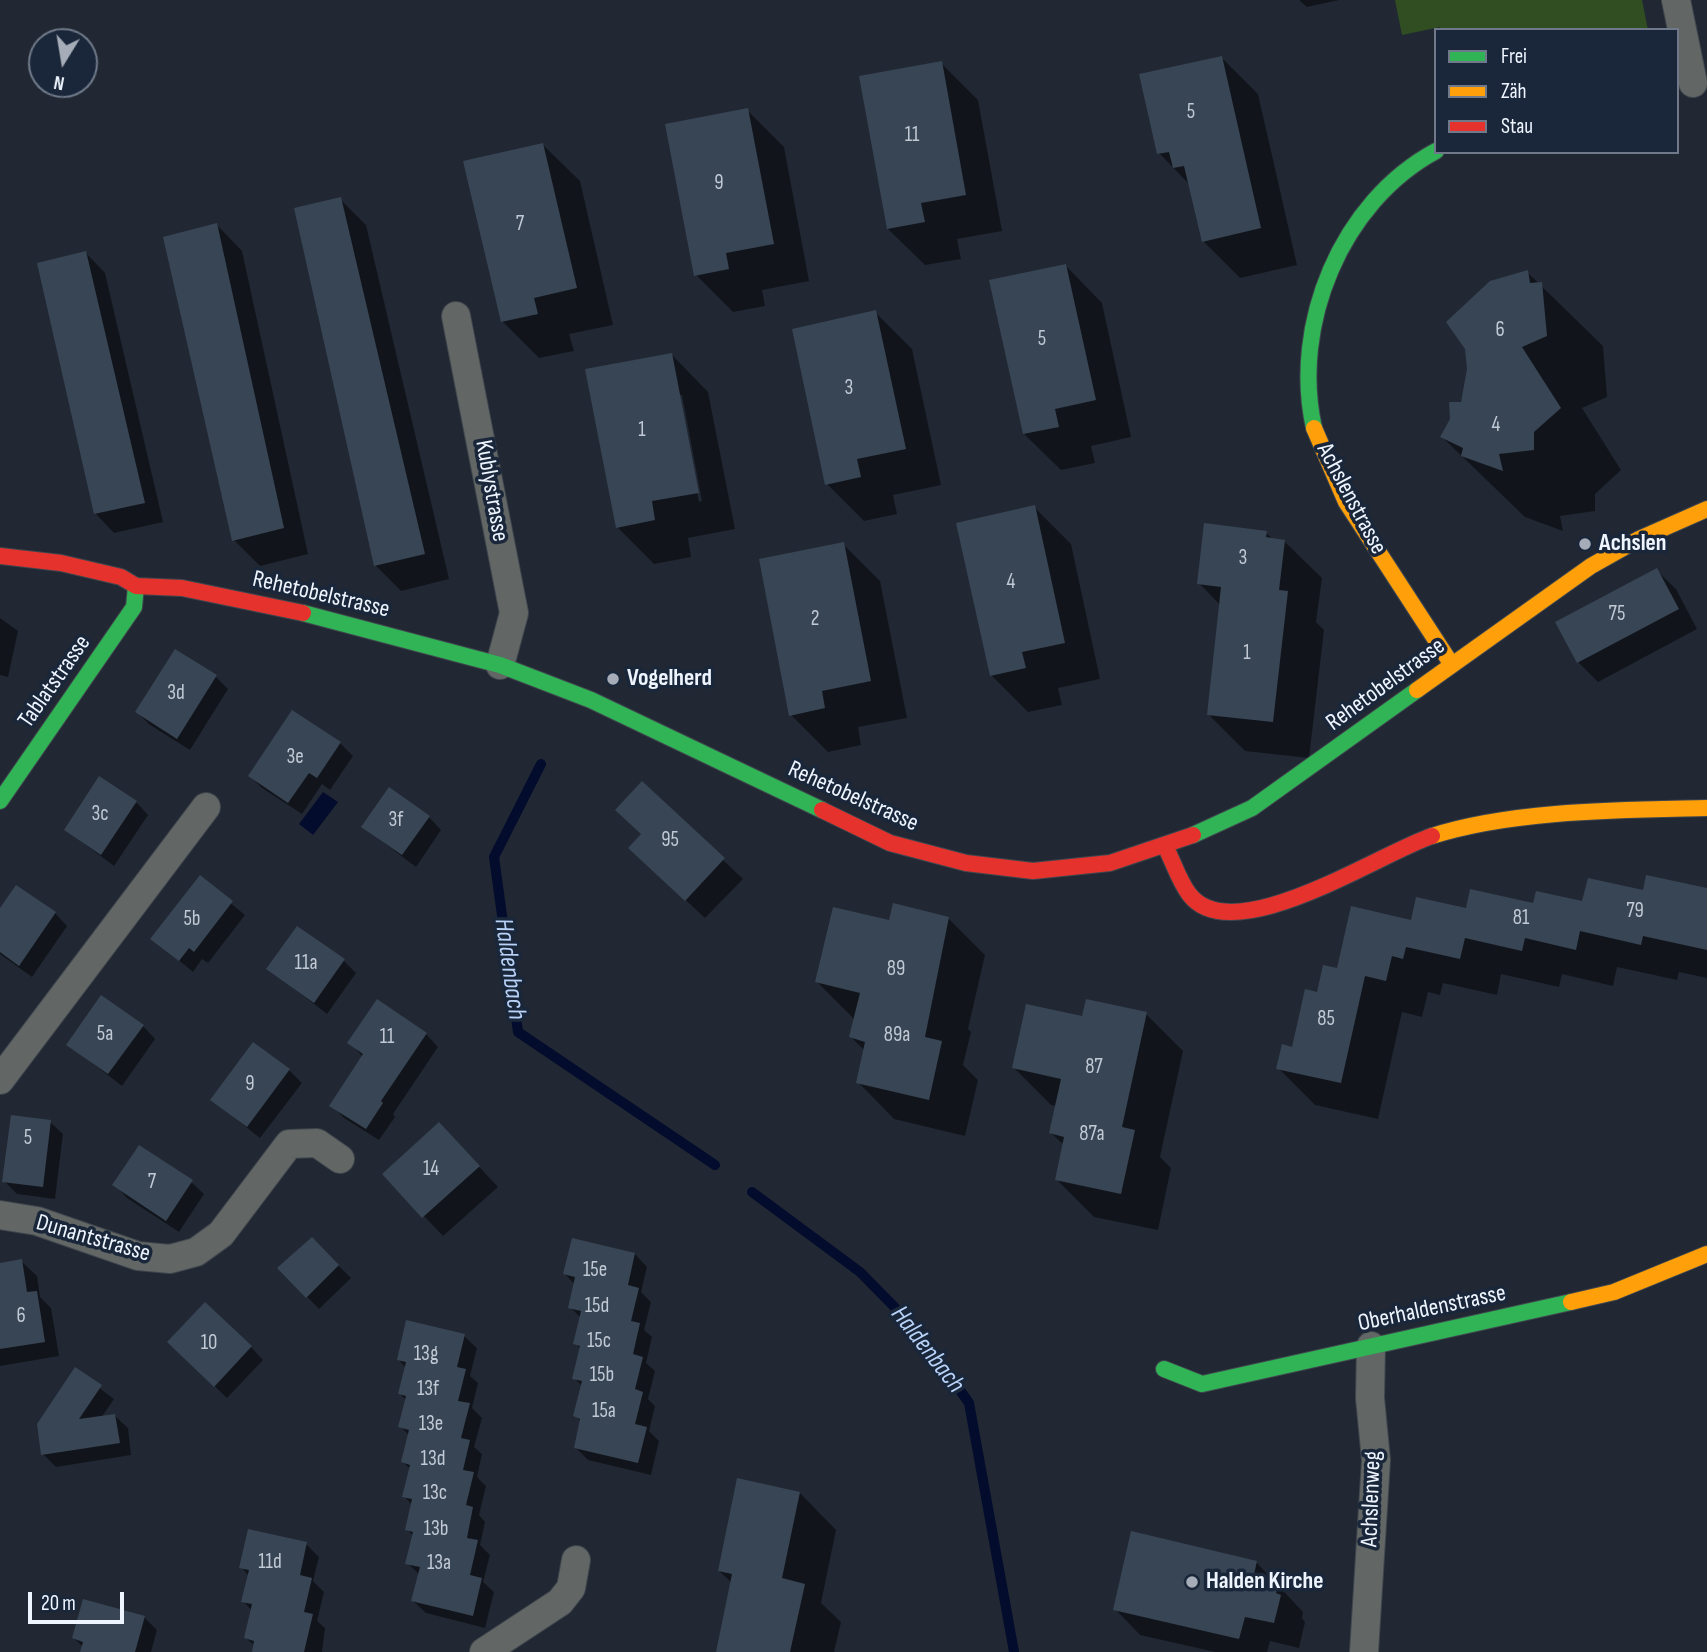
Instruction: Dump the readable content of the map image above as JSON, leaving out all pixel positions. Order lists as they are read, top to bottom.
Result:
{
  "streets": {
    "street": [
      "Kublystrasse",
      "Achslenstrasse",
      "Rehetobelstrasse",
      "Tablatstrasse",
      "Dunantstrasse",
      "Oberhaldenstrasse",
      "Achslenweg"
    ]
  },
  "crossings": [
    ["Kublystrasse", "Rehetobelstrasse"],
    ["Achslenstrasse", "Rehetobelstrasse"],
    ["Rehetobelstrasse", "Tablatstrasse"],
    ["Oberhaldenstrasse", "Achslenweg"]
  ],
  "water": ["Haldenbach"],
  "places": ["Achslen", "Vogelherd", "Halden Kirche"],
  "house_numbers": [
    "5",
    "11",
    "9",
    "7",
    "6",
    "5",
    "3",
    "4",
    "1",
    "3",
    "4",
    "75",
    "2",
    "1",
    "3d",
    "3e",
    "3c",
    "3f",
    "95",
    "79",
    "81",
    "5b",
    "11a",
    "89",
    "85",
    "5a",
    "89a",
    "11",
    "87",
    "9",
    "87a",
    "5",
    "14",
    "7",
    "15e",
    "15d",
    "6",
    "15c",
    "10",
    "13g",
    "15b",
    "13f",
    "15a",
    "13e",
    "13d",
    "13c",
    "13b",
    "11d",
    "13a"
  ],
  "legend": ["Frei", "Zäh", "Stau"],
  "scale_bar": "20 m",
  "north": "bottom"
}
